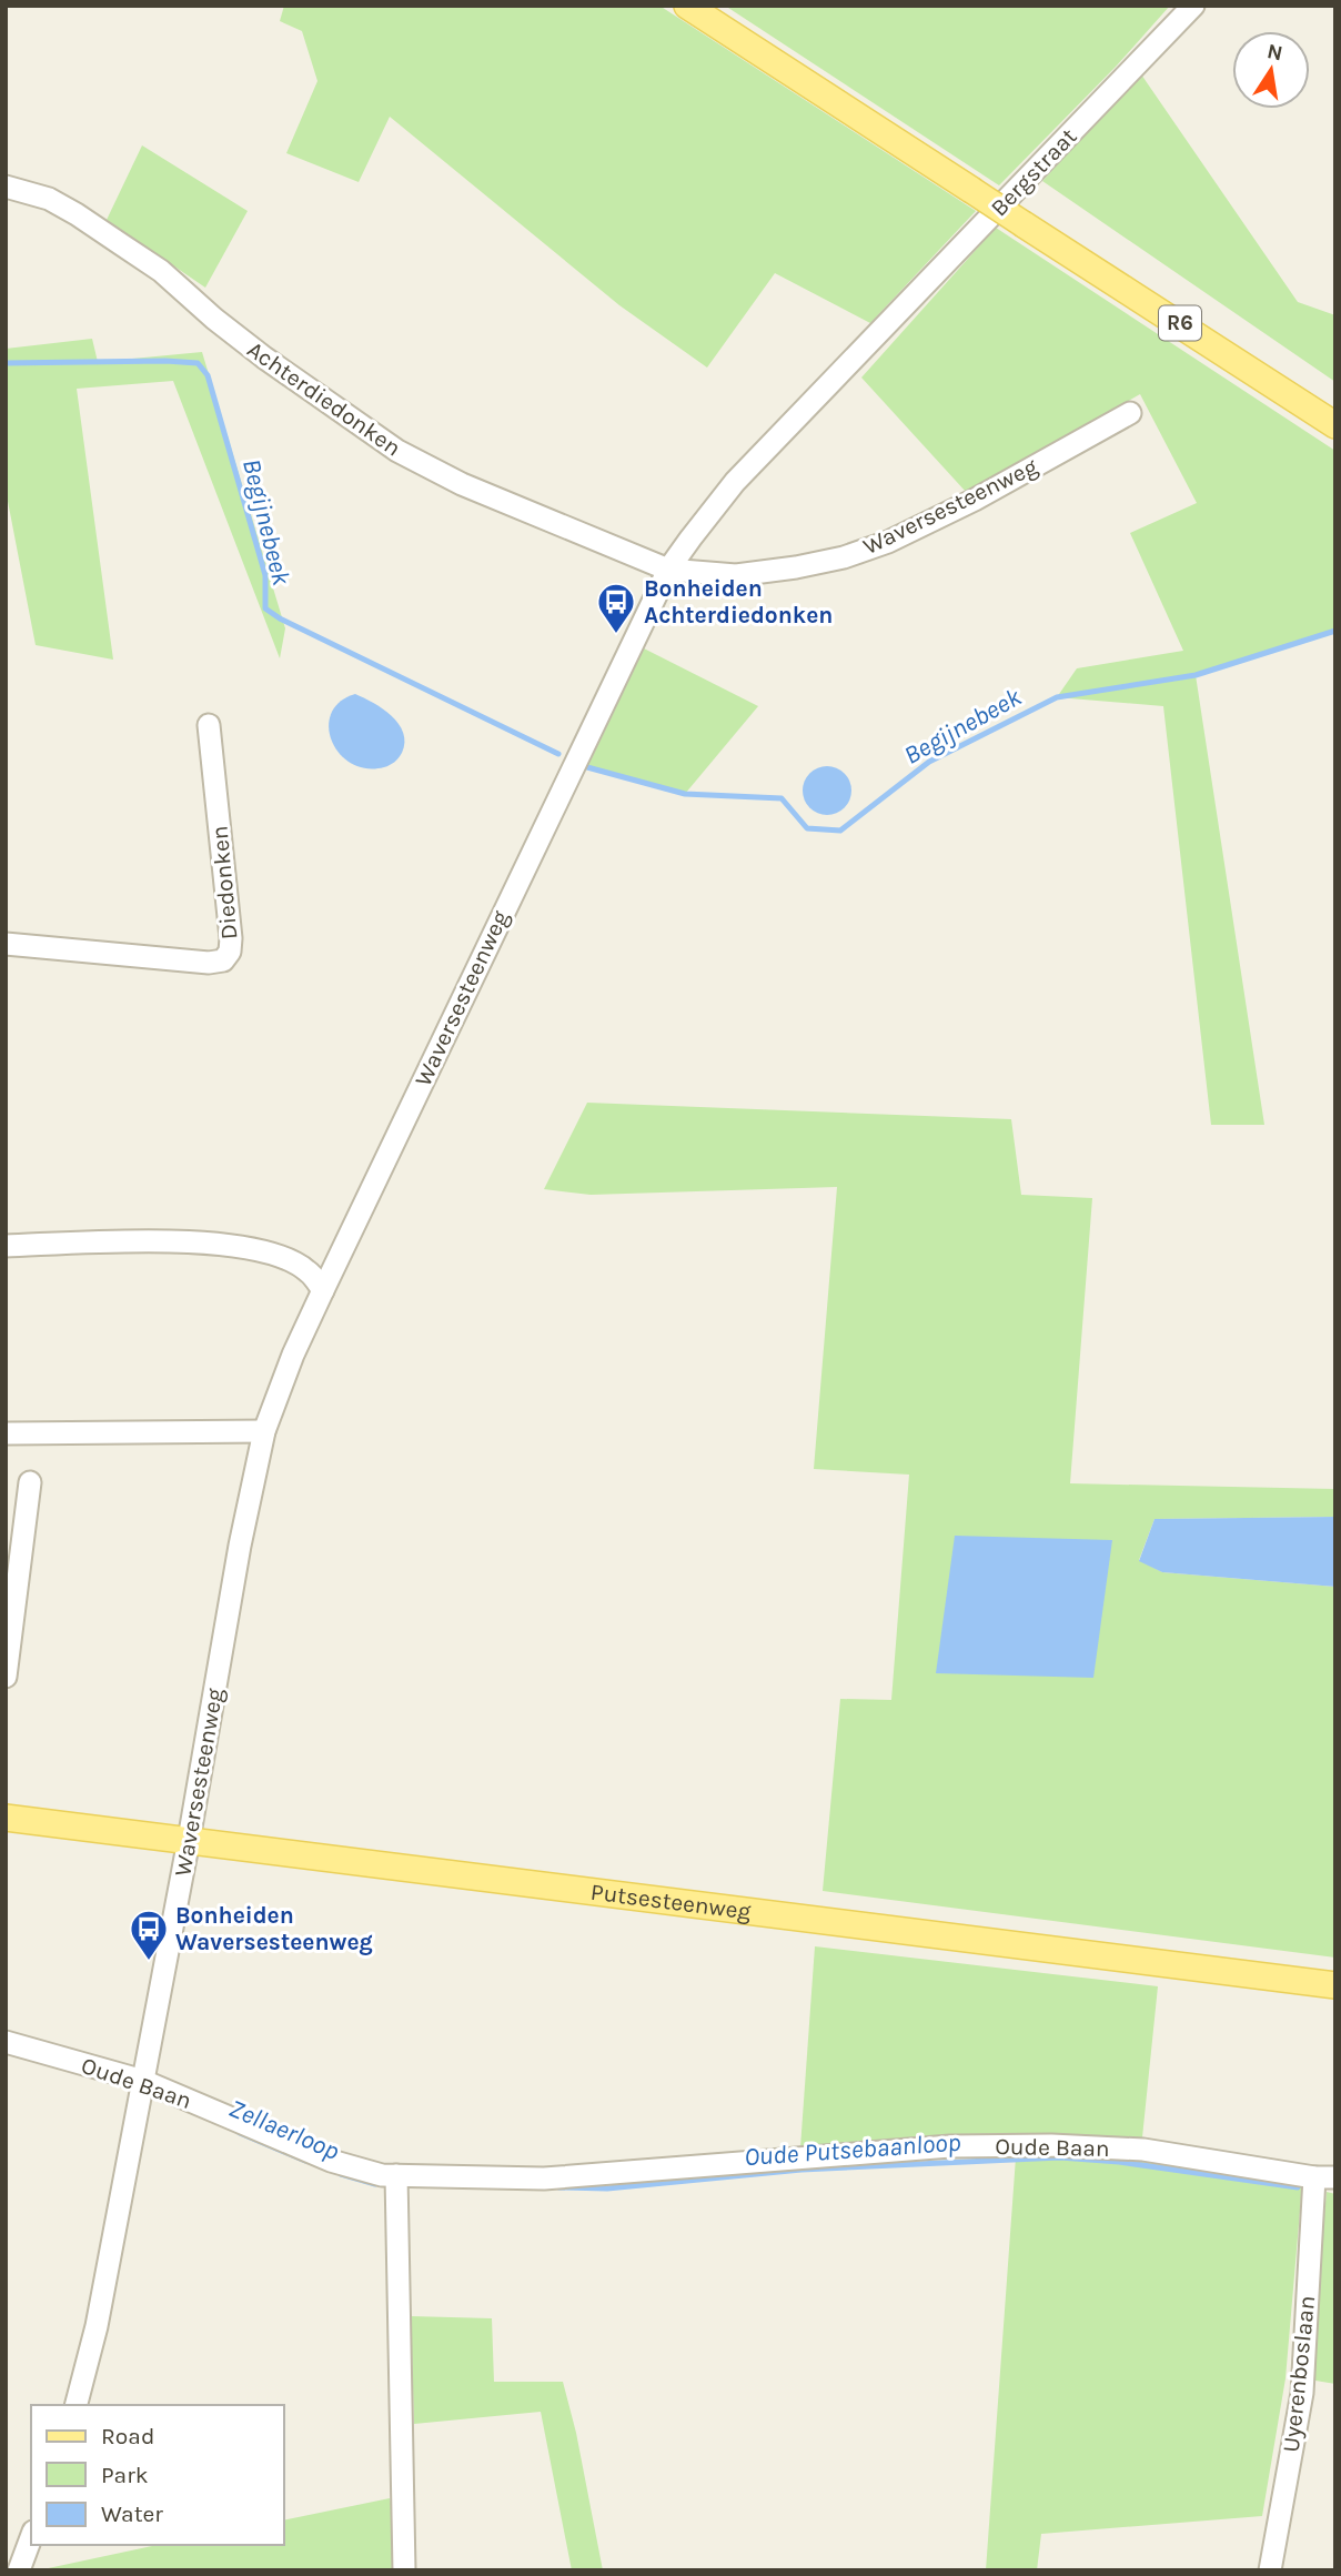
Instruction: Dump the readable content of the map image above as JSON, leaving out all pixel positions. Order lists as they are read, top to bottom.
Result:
{
  "streets": {
    "main road": ["R6", "Putsesteenweg"],
    "street": [
      "Bergstraat",
      "Achterdiedonken",
      "Waversesteenweg",
      "Diedonken",
      "Oude Baan",
      "Uyerenboslaan"
    ]
  },
  "crossings": [
    ["Bergstraat", "Waversesteenweg"],
    ["Achterdiedonken", "Waversesteenweg"],
    ["Waversesteenweg", "Putsesteenweg"],
    ["Waversesteenweg", "Oude Baan"],
    ["Oude Baan", "Uyerenboslaan"]
  ],
  "water": ["Begijnebeek", "Zellaerloop", "Oude Putsebaanloop"],
  "places": {
    "bus stop": ["Bonheiden Achterdiedonken", "Bonheiden Waversesteenweg"]
  },
  "legend": ["Road", "Park", "Water"],
  "north": "top"
}
